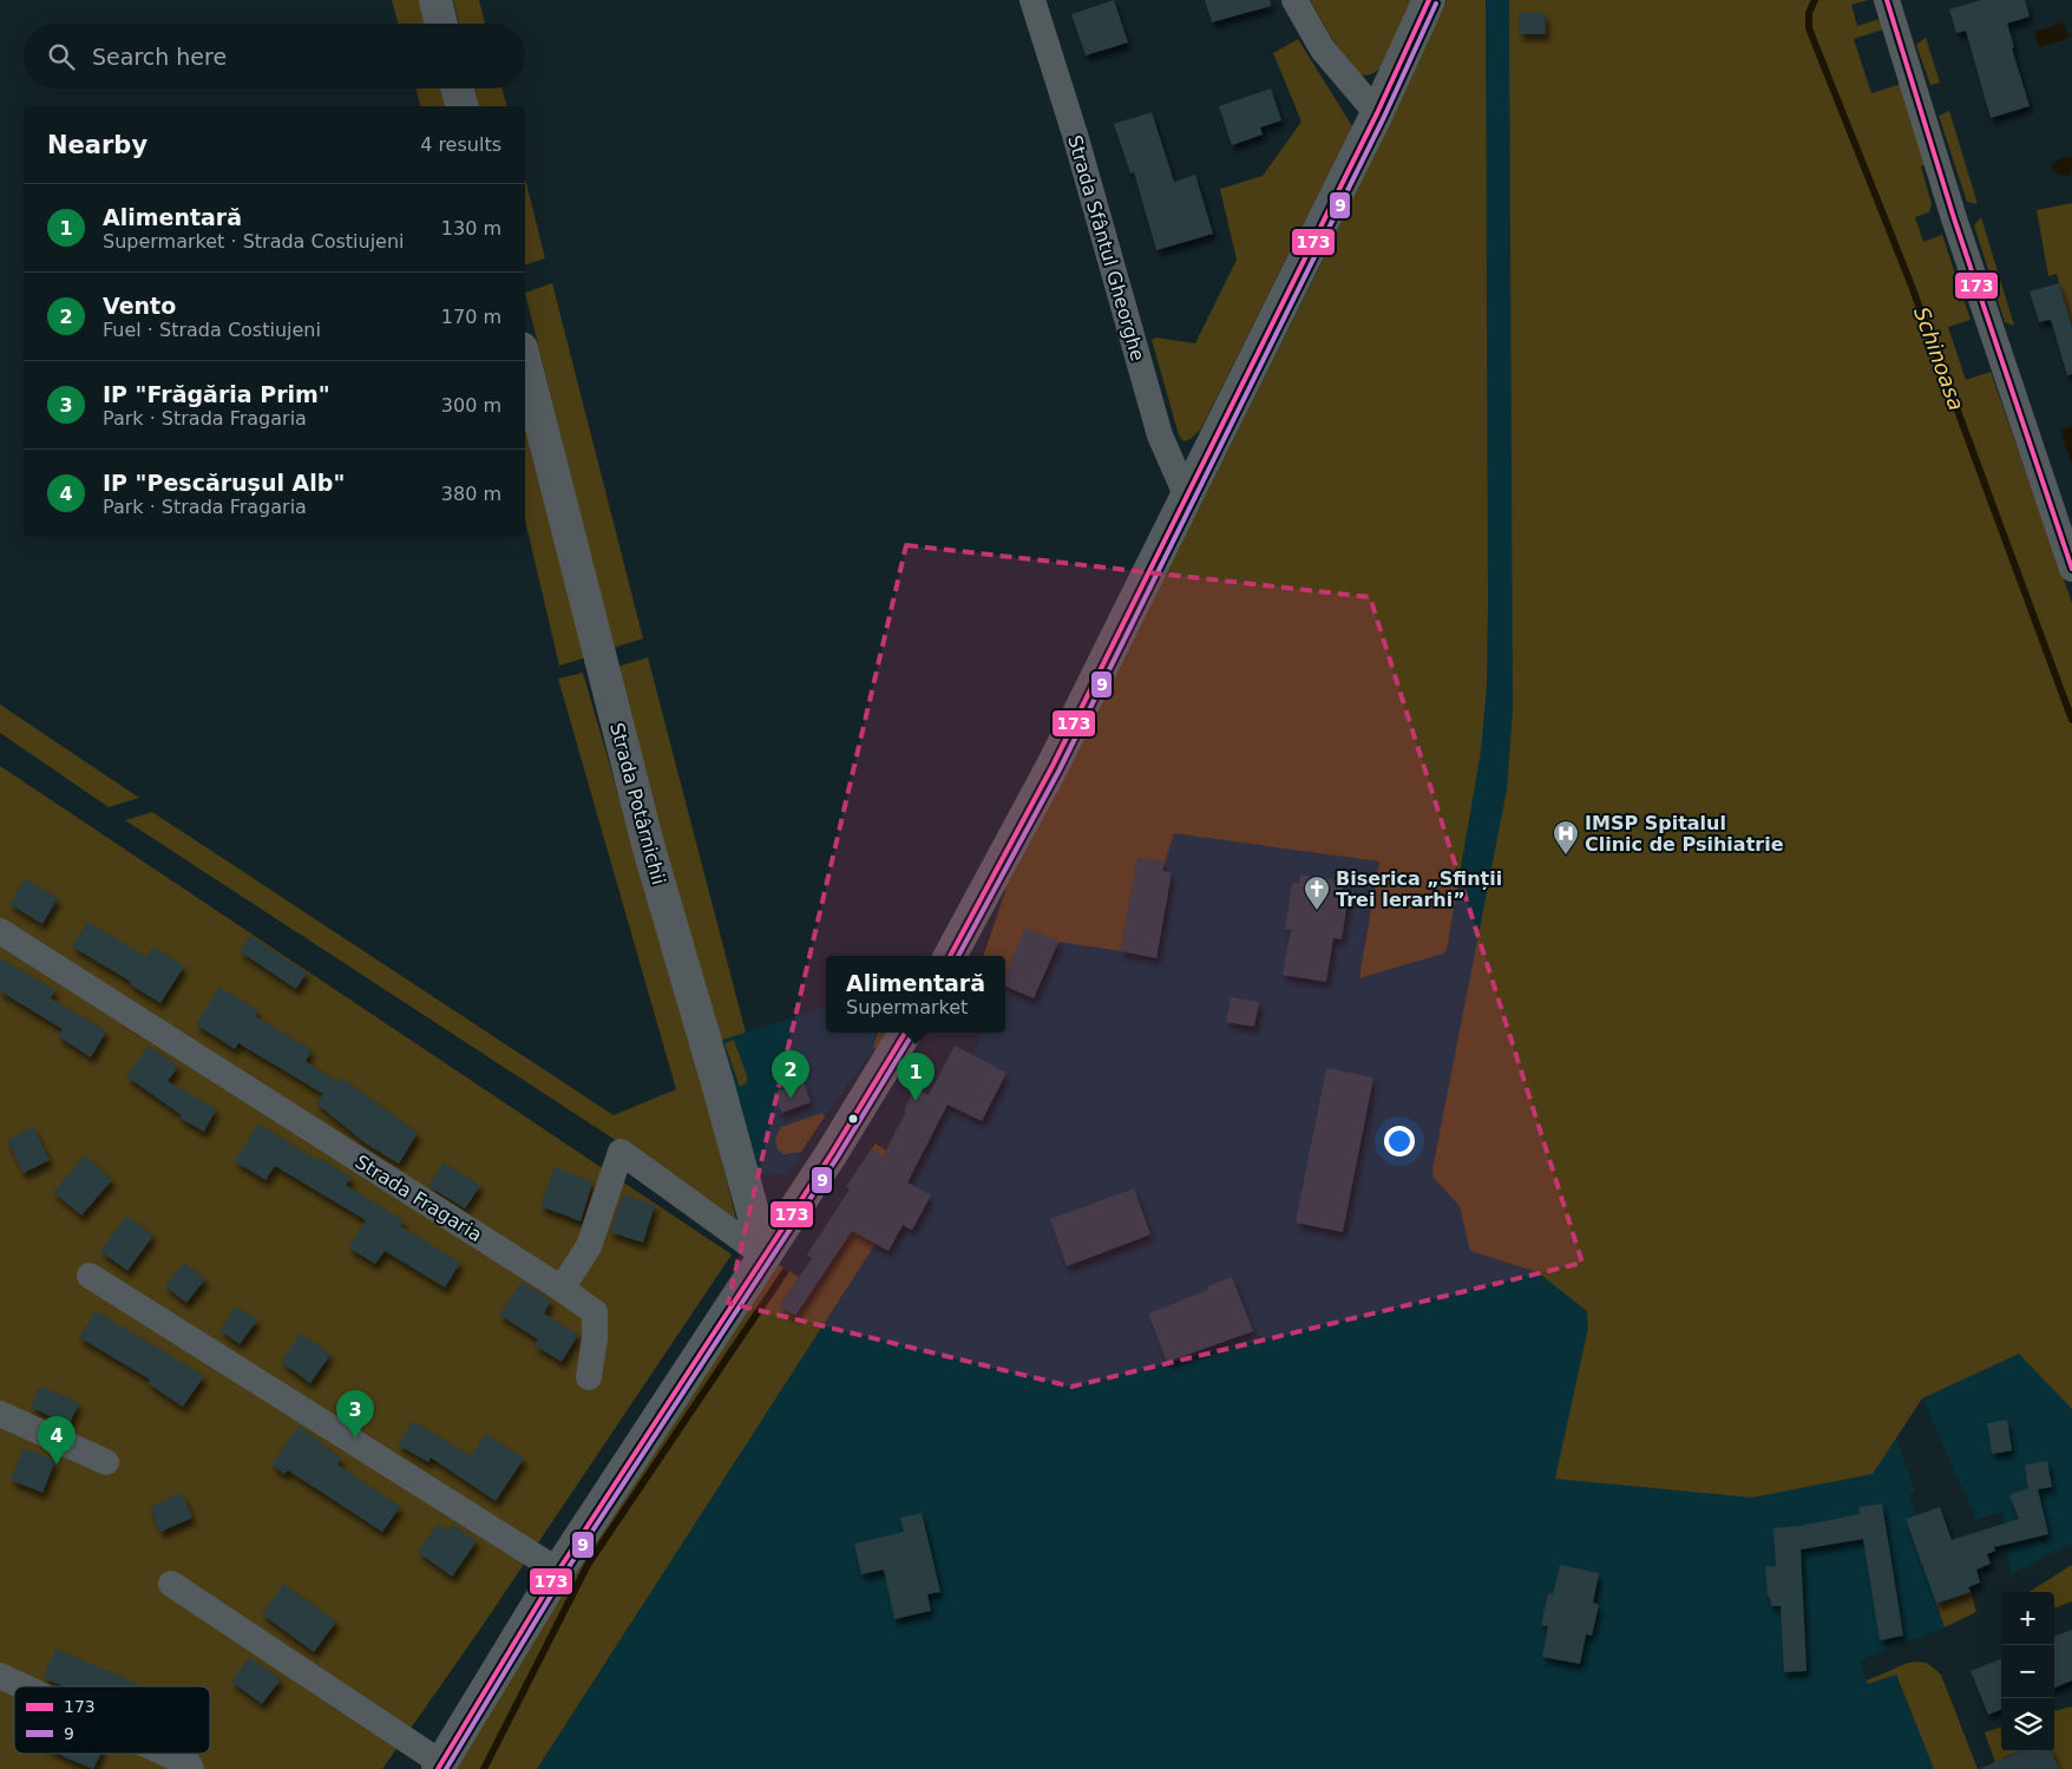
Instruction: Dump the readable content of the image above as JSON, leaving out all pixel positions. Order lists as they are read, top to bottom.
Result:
{
  "streets": {
    "street": ["Strada Sfântul Gheorghe", "Strada Potârnichii", "Strada Fragaria"]
  },
  "water": ["Schinoasa"],
  "places": {
    "hospital": ["IMSP Spitalul Clinic de Psihiatrie"],
    "church": ["Biserica „Sfinții Trei Ierarhi”"]
  },
  "lines": ["transit line 173", "transit line 9"],
  "legend": ["173", "9"],
  "page": {
    "search": "Search here",
    "heading": ["Nearby", "4 results"],
    "list": [
      {
        "mark": "1",
        "name": "Alimentară",
        "note": "Supermarket · Strada Costiujeni",
        "value": "130 m"
      },
      {
        "mark": "2",
        "name": "Vento",
        "note": "Fuel · Strada Costiujeni",
        "value": "170 m"
      },
      {
        "mark": "3",
        "name": "IP \"Frăgăria Prim\"",
        "note": "Park · Strada Fragaria",
        "value": "300 m"
      },
      {
        "mark": "4",
        "name": "IP \"Pescărușul Alb\"",
        "note": "Park · Strada Fragaria",
        "value": "380 m"
      }
    ],
    "popup": ["Alimentară", "Supermarket"],
    "pins": [
      "2",
      "1",
      "3",
      "4"
    ],
    "map_buttons": ["+", "−"]
  }
}
